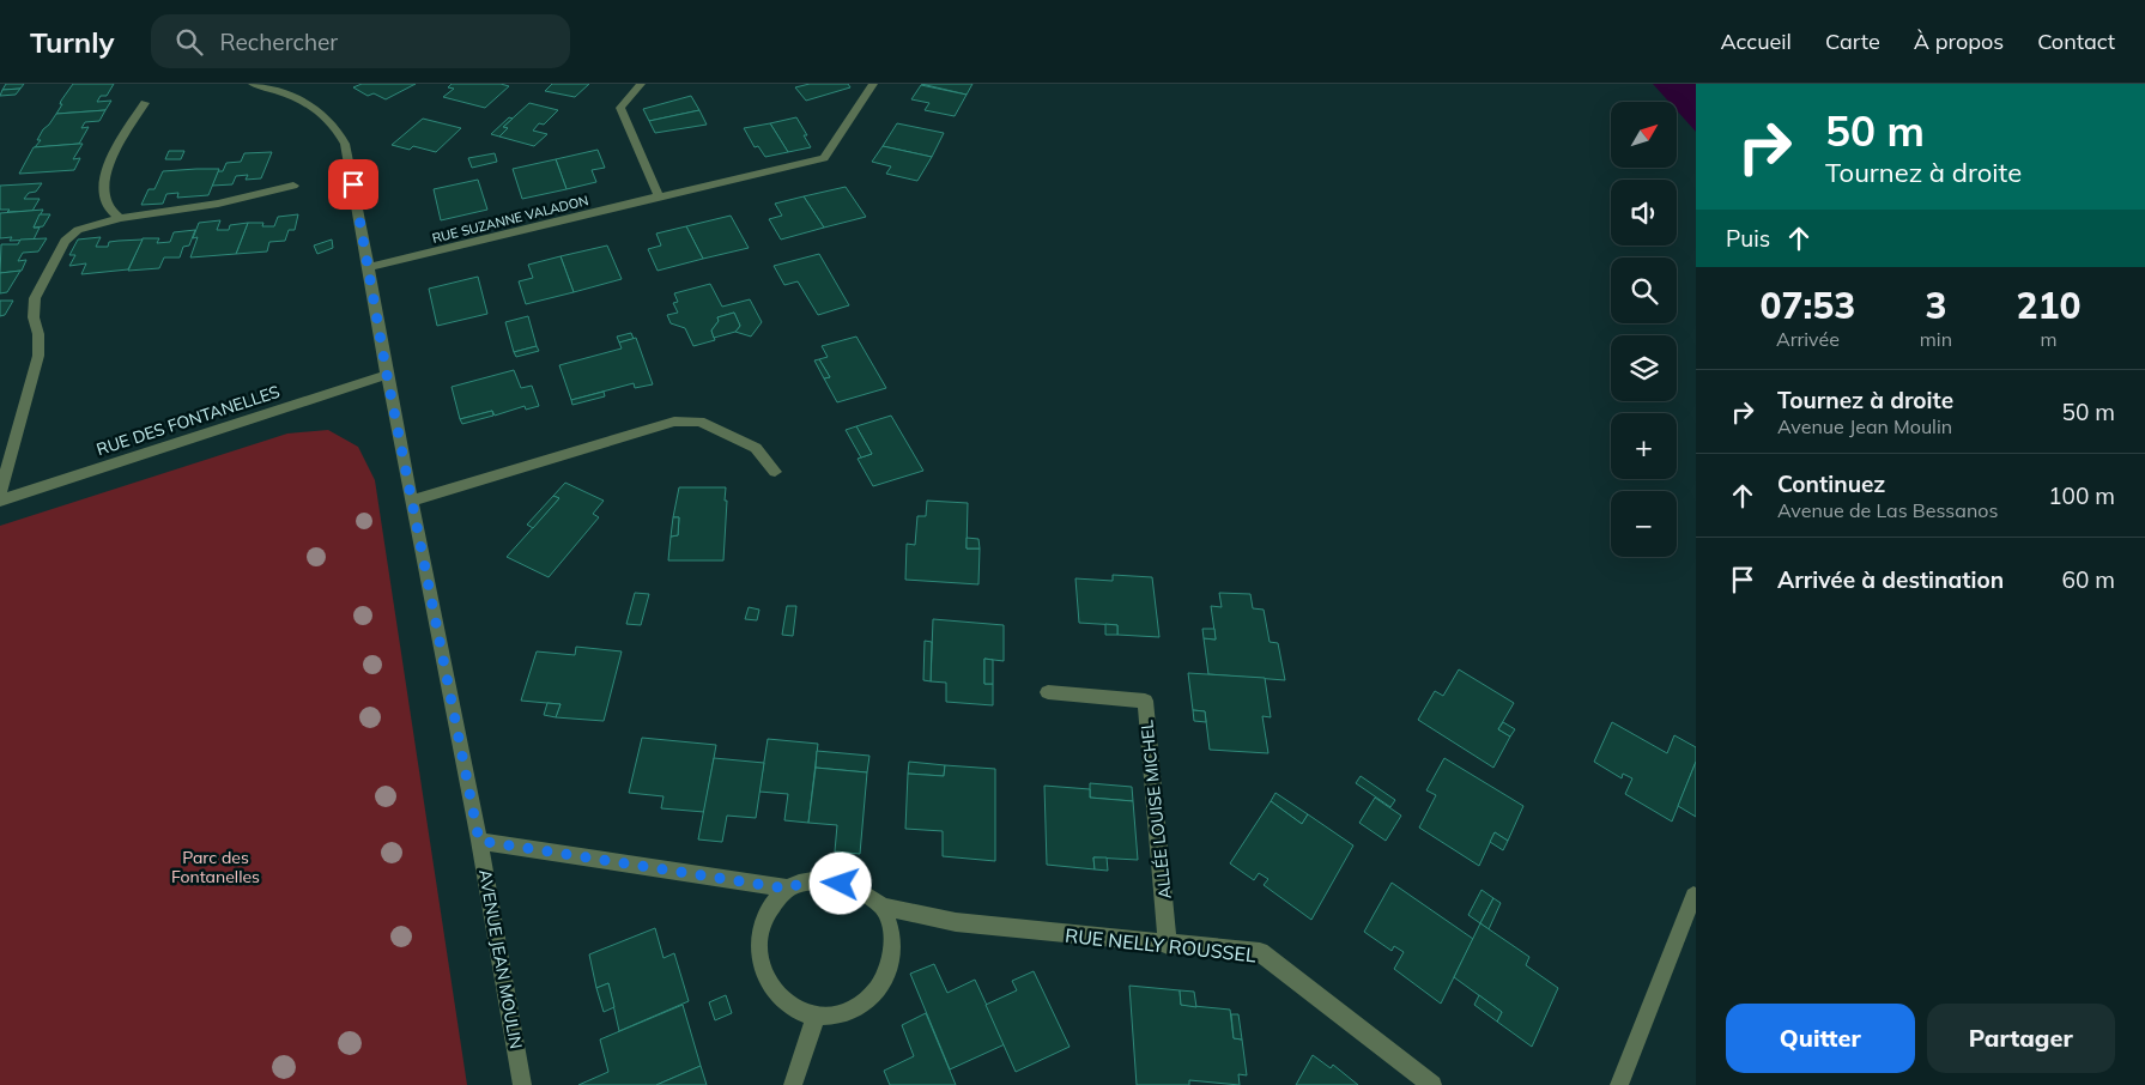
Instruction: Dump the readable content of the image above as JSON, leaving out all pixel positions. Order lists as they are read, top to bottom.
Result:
{
  "streets": {
    "street": [
      "RUE SUZANNE VALADON",
      "RUE DES FONTANELLES",
      "ALLÉE LOUISE MICHEL",
      "RUE NELLY ROUSSEL",
      "AVENUE JEAN MOULIN"
    ]
  },
  "crossings": [
    ["RUE SUZANNE VALADON", "AVENUE JEAN MOULIN"],
    ["RUE DES FONTANELLES", "AVENUE JEAN MOULIN"],
    ["ALLÉE LOUISE MICHEL", "RUE NELLY ROUSSEL"],
    ["RUE NELLY ROUSSEL", "AVENUE JEAN MOULIN"]
  ],
  "parks": ["Parc des Fontanelles"],
  "north": "top right",
  "page": {
    "header": "Turnly",
    "search": "Rechercher",
    "nav": [
      "Accueil",
      "Carte",
      "À propos",
      "Contact"
    ],
    "turn": ["50 m", "Tournez à droite"],
    "map_buttons": ["+", "−"],
    "then": "Puis",
    "eta": [
      "07:53",
      "Arrivée",
      "3",
      "min",
      "210",
      "m"
    ],
    "list": [
      {
        "name": "Tournez à droite",
        "note": "Avenue Jean Moulin",
        "value": "50 m"
      },
      {
        "name": "Continuez",
        "note": "Avenue de Las Bessanos",
        "value": "100 m"
      },
      {
        "name": "Arrivée à destination",
        "value": "60 m"
      }
    ],
    "buttons": ["Quitter", "Partager"]
  }
}
